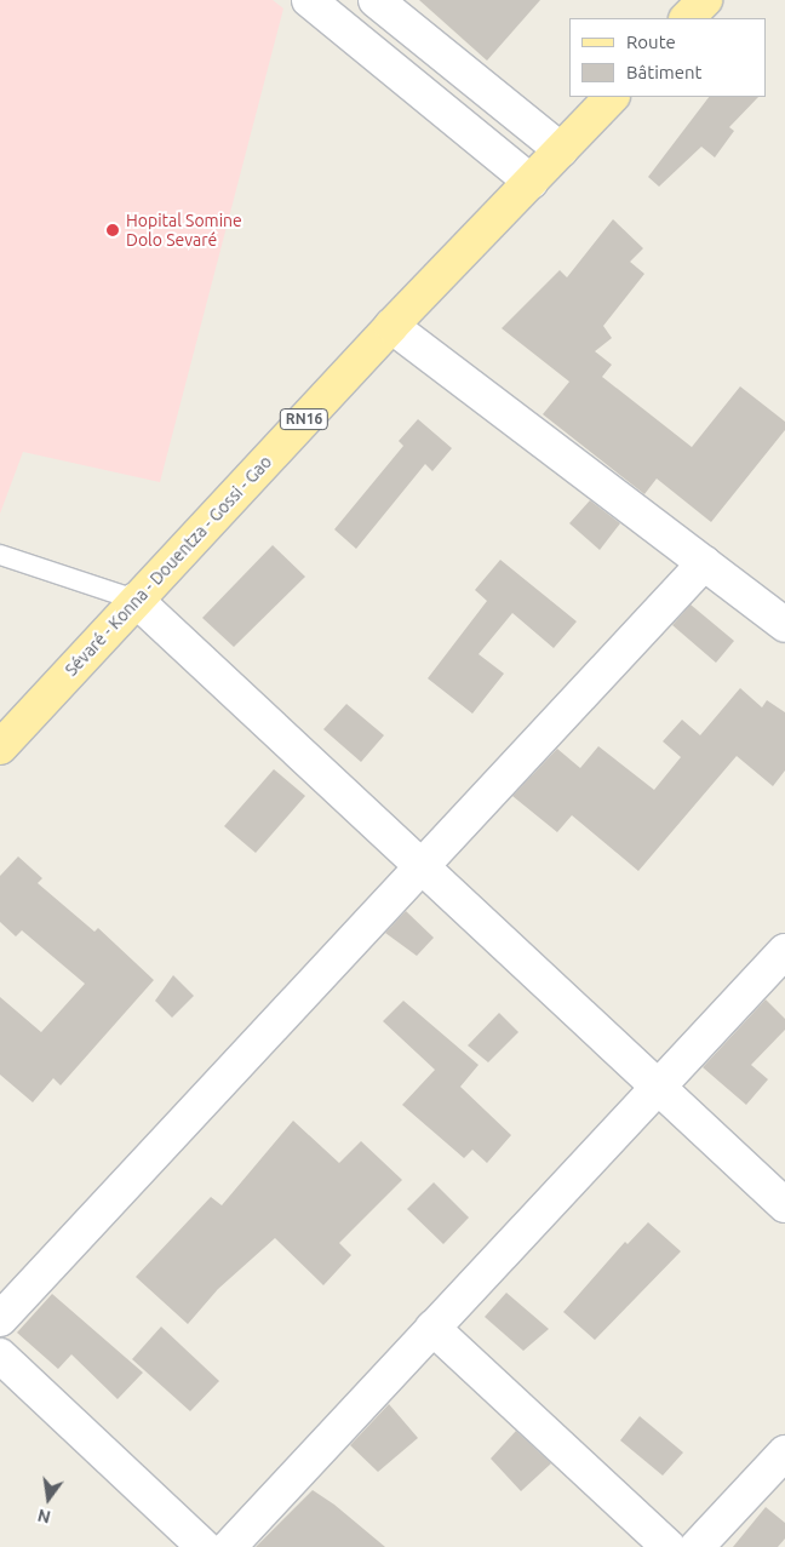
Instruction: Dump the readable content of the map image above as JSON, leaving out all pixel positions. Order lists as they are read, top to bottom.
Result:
{
  "streets": {
    "main road": ["RN16", "Sévaré - Konna - Douentza - Gossi - Gao"]
  },
  "places": ["Hopital Somine Dolo Sevaré"],
  "legend": ["Route", "Bâtiment"],
  "north": "bottom"
}
